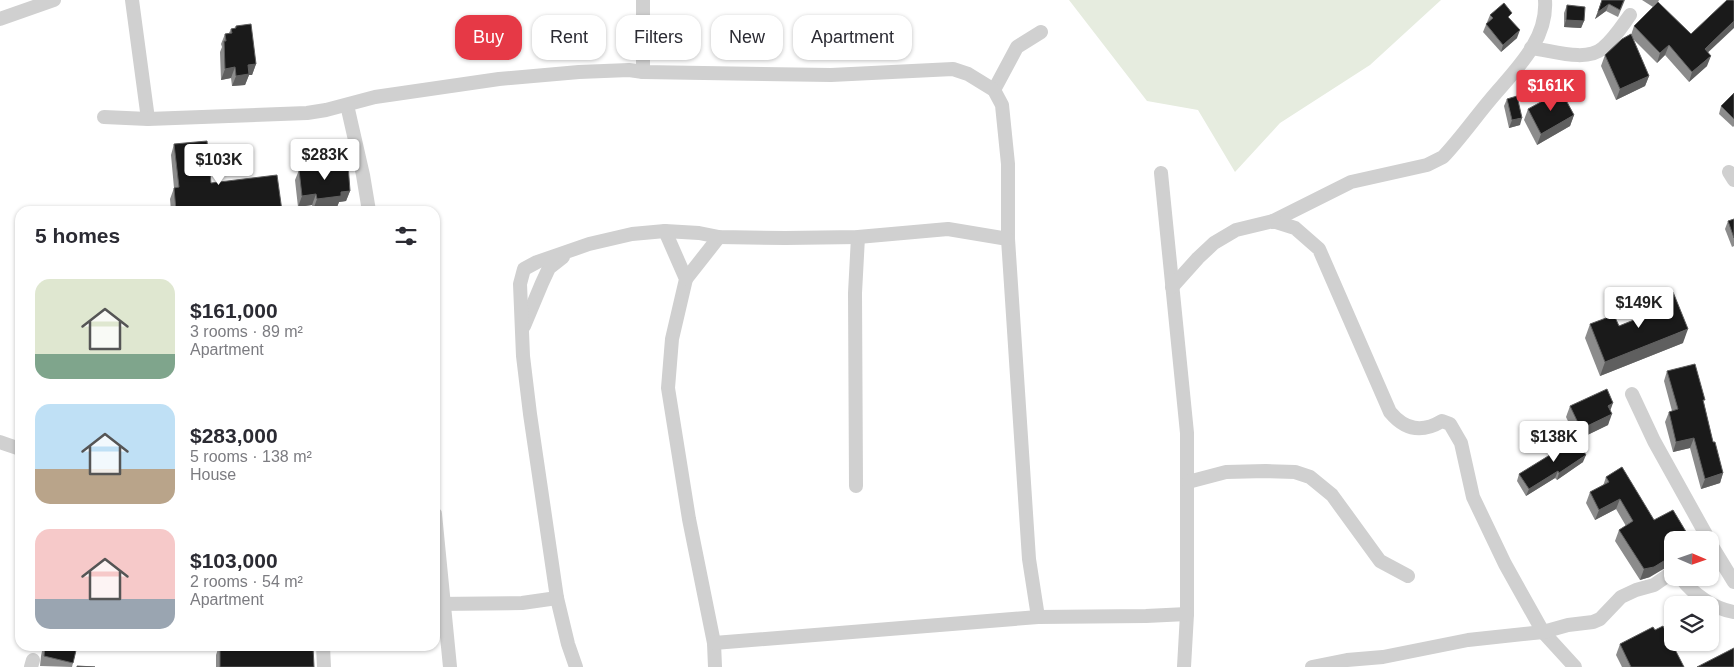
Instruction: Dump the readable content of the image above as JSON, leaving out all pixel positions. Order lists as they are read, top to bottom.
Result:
{
  "north": "right",
  "page": {
    "chip": [
      "Buy",
      "Rent",
      "Filters",
      "New",
      "Apartment"
    ],
    "price": [
      "$161K",
      "$283K",
      "$103K",
      "$149K",
      "$138K"
    ],
    "heading": "5 homes",
    "list": [
      {
        "name": "$161,000",
        "note": "3 rooms · 89 m² · Apartment"
      },
      {
        "name": "$283,000",
        "note": "5 rooms · 138 m² · House"
      },
      {
        "name": "$103,000",
        "note": "2 rooms · 54 m² · Apartment"
      }
    ]
  }
}
